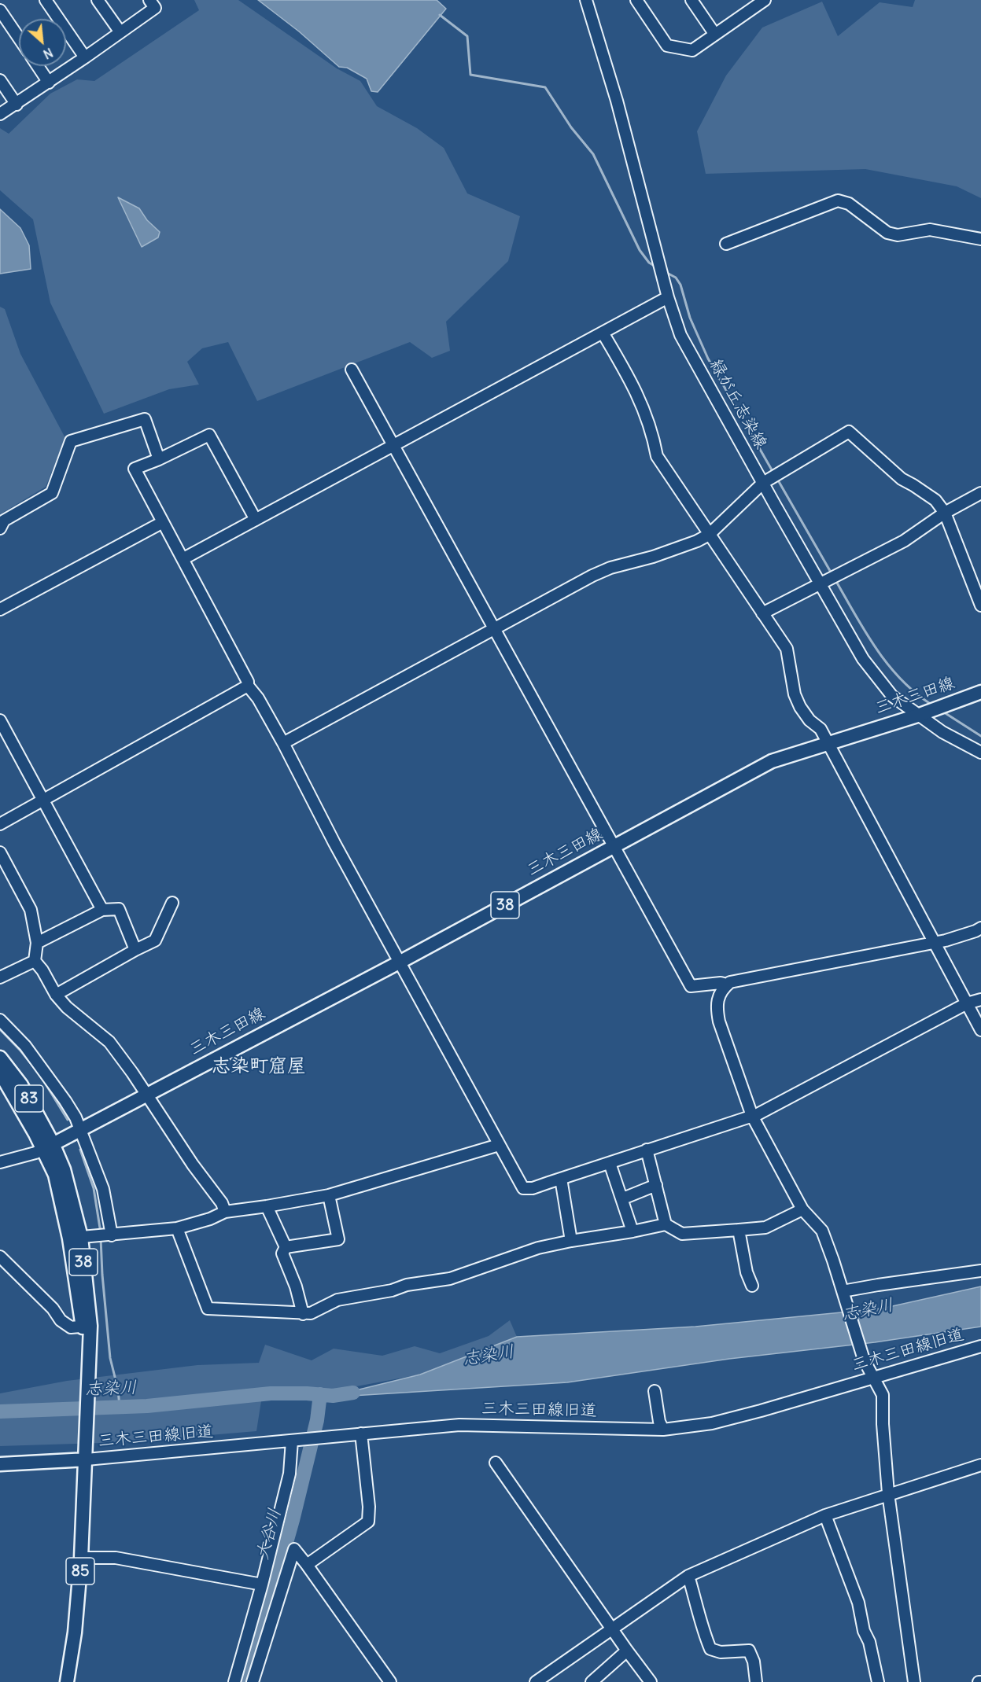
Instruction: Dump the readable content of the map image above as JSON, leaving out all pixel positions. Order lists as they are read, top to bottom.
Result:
{
  "streets": {
    "main road": [
      "三木三田線",
      "38",
      "83",
      "85"
    ],
    "street": ["緑が丘志染線", "三木三田線旧道"]
  },
  "crossings": [
    ["緑が丘志染線", "三木三田線"],
    ["三木三田線", "38"],
    ["三木三田線", "83"],
    ["38", "83"],
    ["38", "三木三田線旧道"],
    ["38", "85"],
    ["三木三田線旧道", "85"]
  ],
  "districts": ["志染町窟屋"],
  "water": ["志染川", "大谷川"],
  "north": "bottom right"
}
